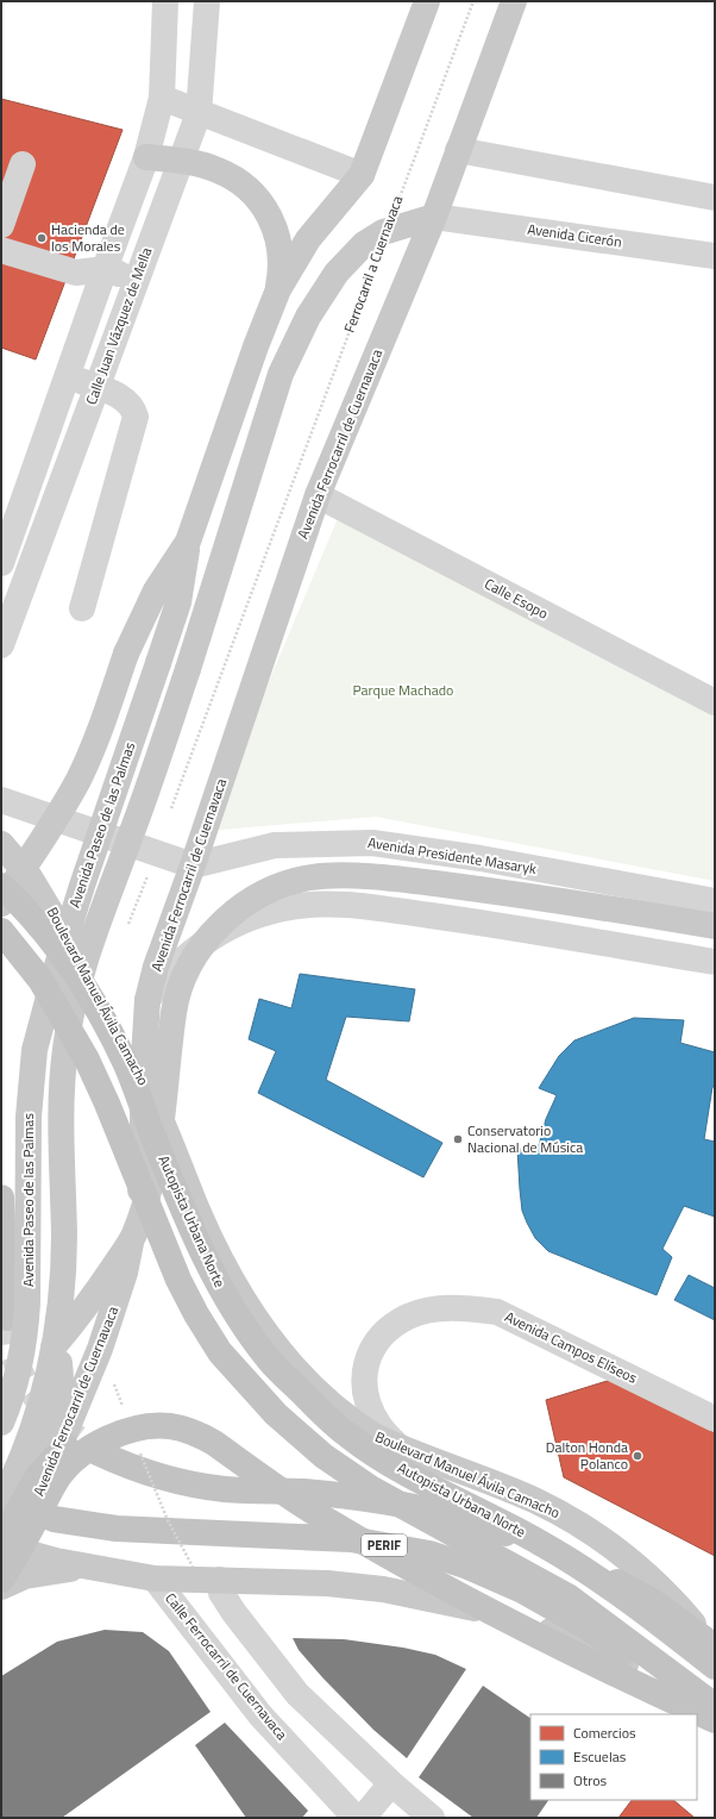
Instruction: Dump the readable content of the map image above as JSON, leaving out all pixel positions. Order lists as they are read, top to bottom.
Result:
{
  "streets": {
    "highway": ["Boulevard Manuel Ávila Camacho", "Autopista Urbana Norte", "PERIF"],
    "main road": ["Avenida Ferrocarril de Cuernavaca", "Avenida Paseo de las Palmas"],
    "street": [
      "Avenida Cicerón",
      "Calle Juan Vázquez de Mella",
      "Calle Esopo",
      "Avenida Presidente Masaryk",
      "Avenida Campos Elíseos",
      "Calle Ferrocarril de Cuernavaca"
    ],
    "path": ["Ferrocarril a Cuernavaca"]
  },
  "crossings": [
    ["Avenida Cicerón", "Avenida Ferrocarril de Cuernavaca"],
    ["Avenida Ferrocarril de Cuernavaca", "Calle Esopo"],
    ["Avenida Ferrocarril de Cuernavaca", "Avenida Presidente Masaryk"],
    ["Avenida Ferrocarril de Cuernavaca", "Boulevard Manuel Ávila Camacho"],
    ["Boulevard Manuel Ávila Camacho", "Avenida Campos Elíseos"]
  ],
  "parks": ["Parque Machado"],
  "places": ["Hacienda de los Morales", "Conservatorio Nacional de Música", "Dalton Honda Polanco"],
  "legend": ["Comercios", "Escuelas", "Otros"]
}
